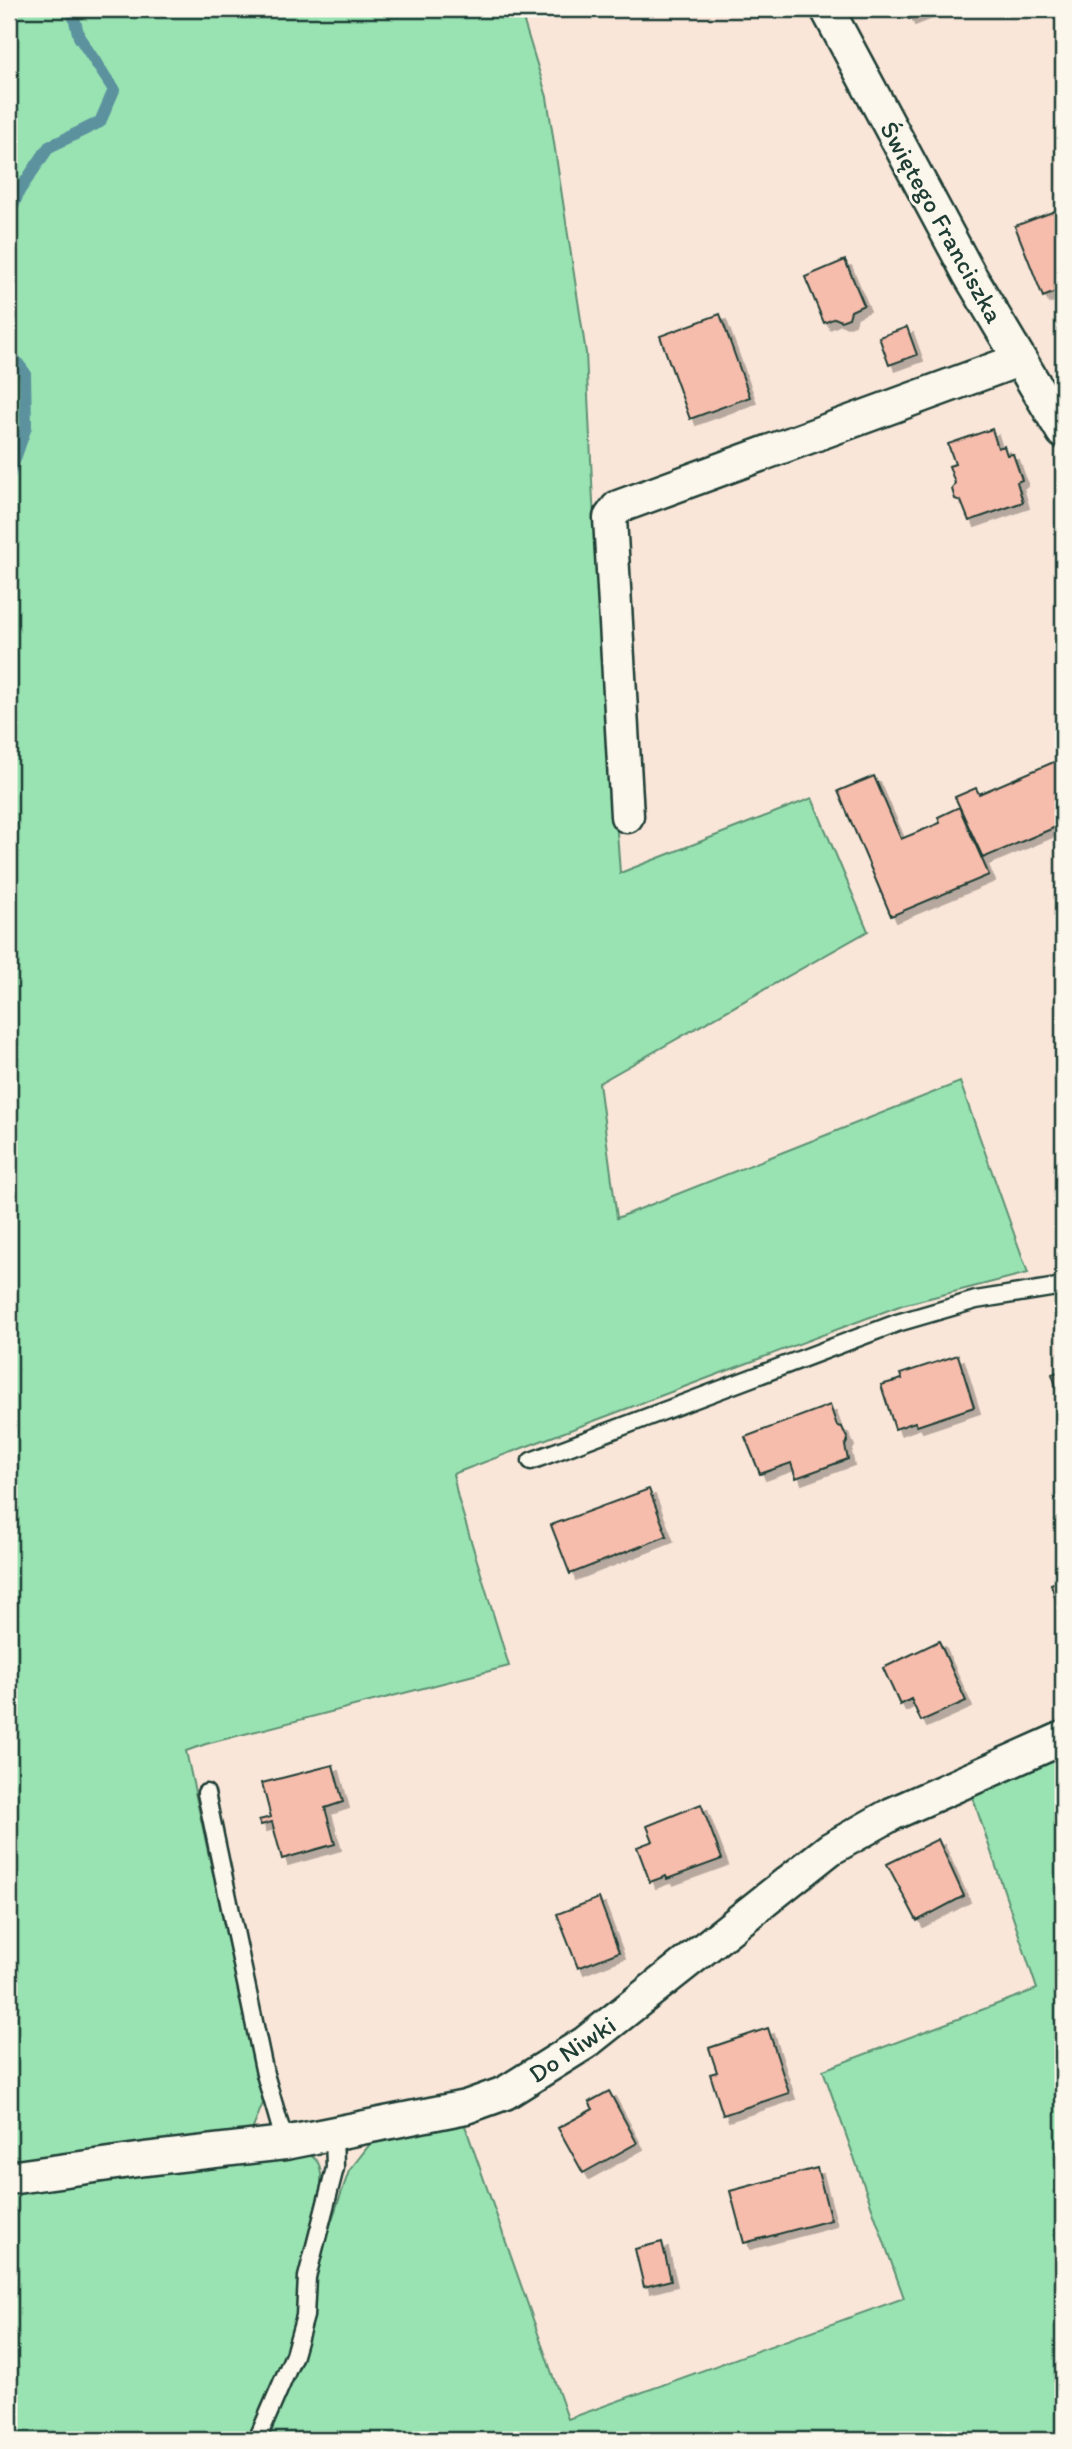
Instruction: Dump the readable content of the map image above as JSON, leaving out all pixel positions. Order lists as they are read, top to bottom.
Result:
{
  "streets": {
    "street": ["Świętego Franciszka", "Do Niwki"]
  }
}
